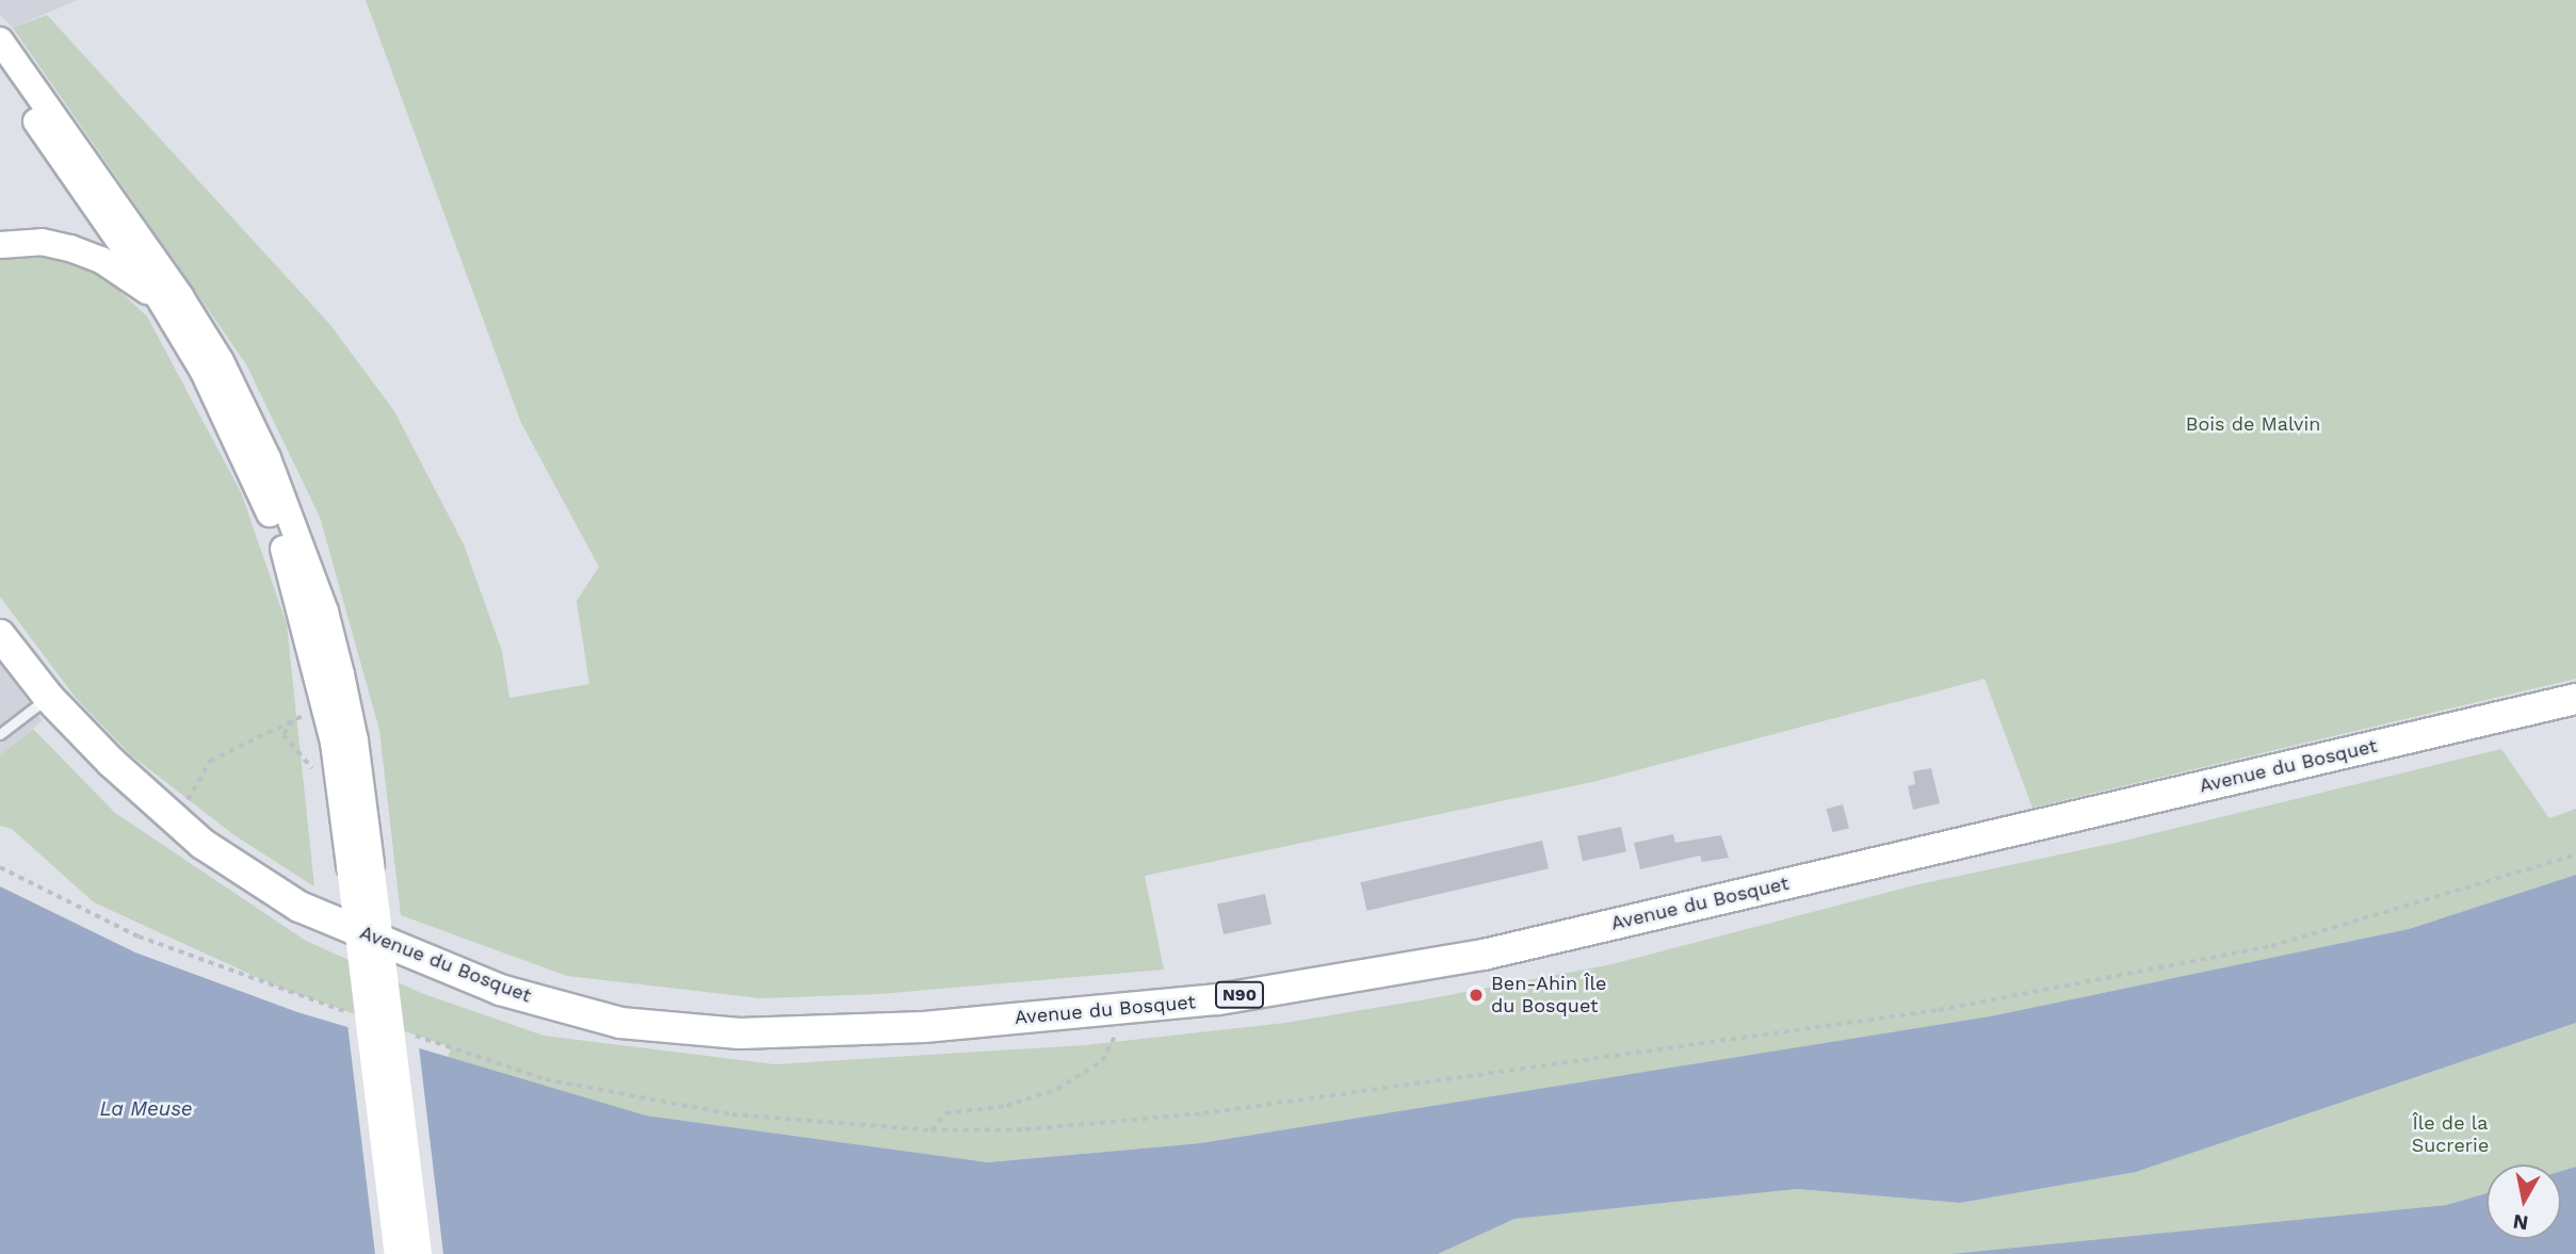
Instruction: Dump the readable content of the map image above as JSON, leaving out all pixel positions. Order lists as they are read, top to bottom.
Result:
{
  "streets": {
    "main road": ["Avenue du Bosquet", "N90"]
  },
  "water": ["La Meuse"],
  "parks": ["Bois de Malvin", "Île de la Sucrerie"],
  "places": ["Ben-Ahin Île du Bosquet"],
  "north": "bottom"
}
